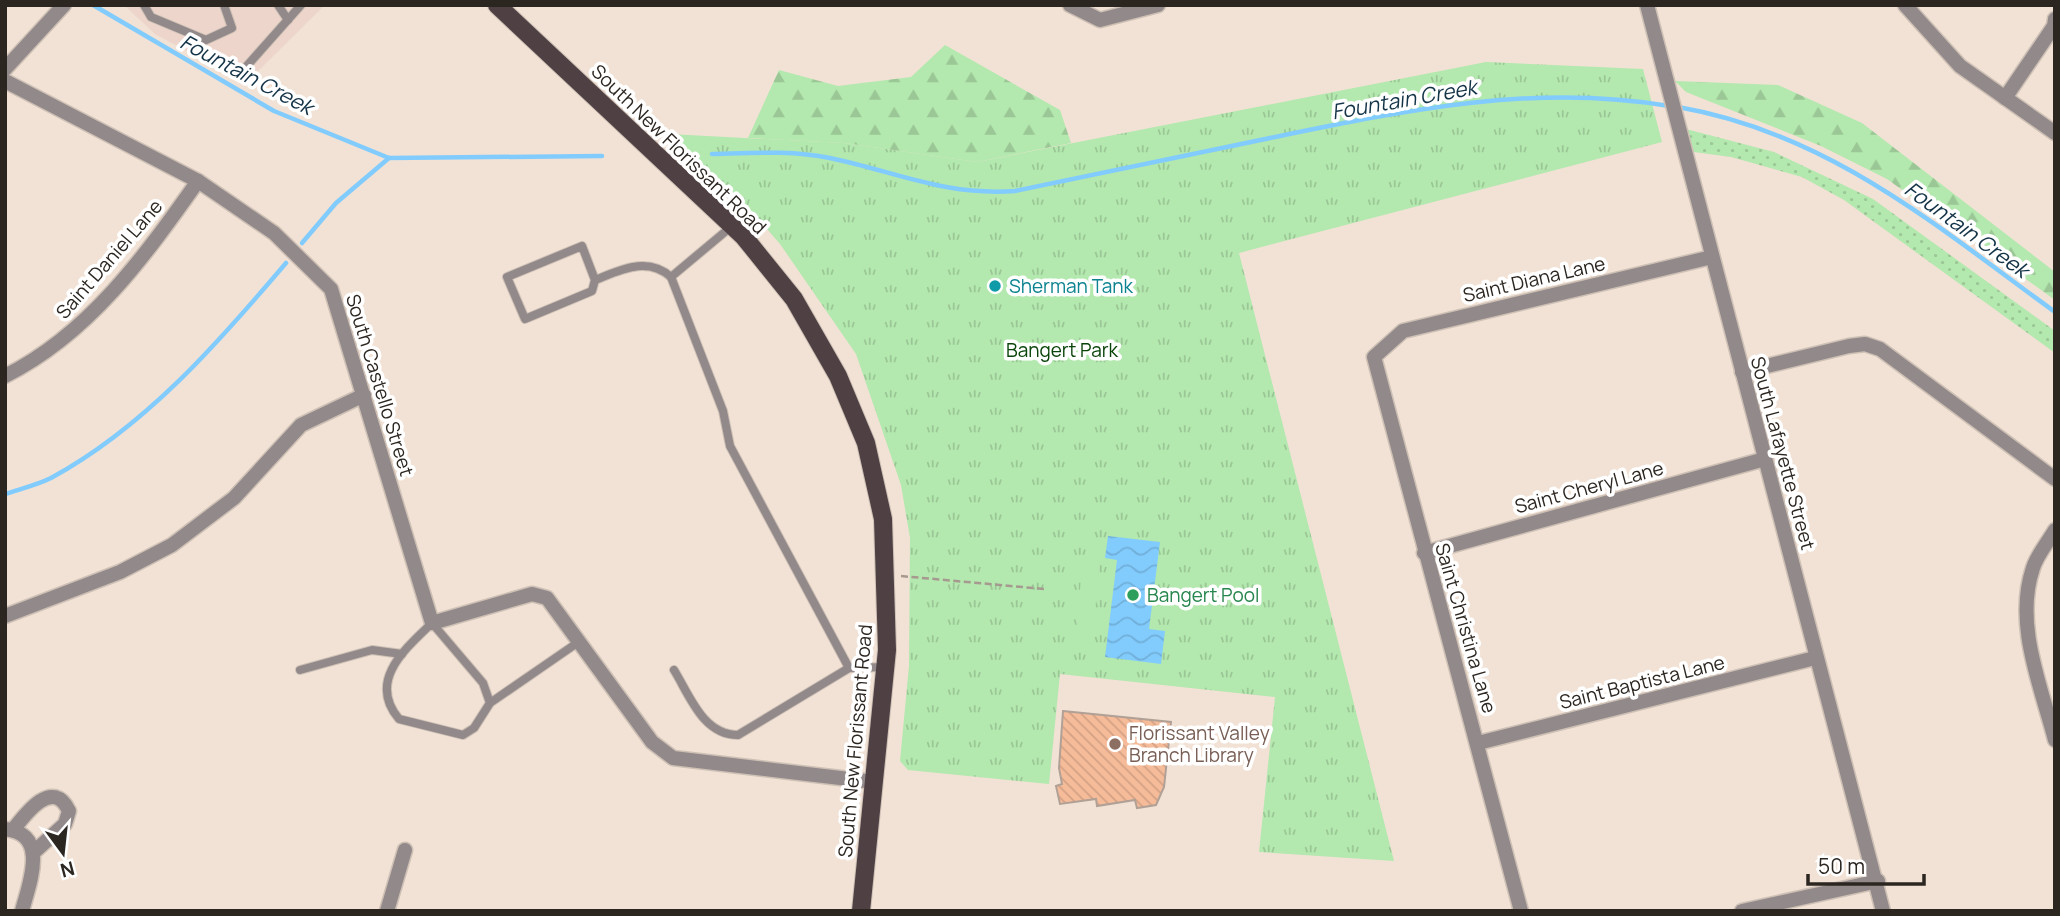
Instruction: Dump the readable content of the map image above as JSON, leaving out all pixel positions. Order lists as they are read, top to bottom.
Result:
{
  "streets": {
    "main road": ["South New Florissant Road"],
    "street": [
      "Saint Daniel Lane",
      "Saint Diana Lane",
      "South Castello Street",
      "South Lafayette Street",
      "Saint Cheryl Lane",
      "Saint Christina Lane",
      "Saint Baptista Lane"
    ]
  },
  "crossings": [
    ["Saint Daniel Lane", "South Castello Street"],
    ["Saint Diana Lane", "South Lafayette Street"],
    ["Saint Diana Lane", "Saint Christina Lane"],
    ["South Lafayette Street", "Saint Cheryl Lane"],
    ["South Lafayette Street", "Saint Baptista Lane"],
    ["Saint Cheryl Lane", "Saint Christina Lane"],
    ["Saint Christina Lane", "Saint Baptista Lane"]
  ],
  "water": ["Fountain Creek"],
  "parks": ["Bangert Park"],
  "places": ["Sherman Tank", "Bangert Pool", "Florissant Valley Branch Library"],
  "scale_bar": "50 m",
  "north": "bottom"
}
